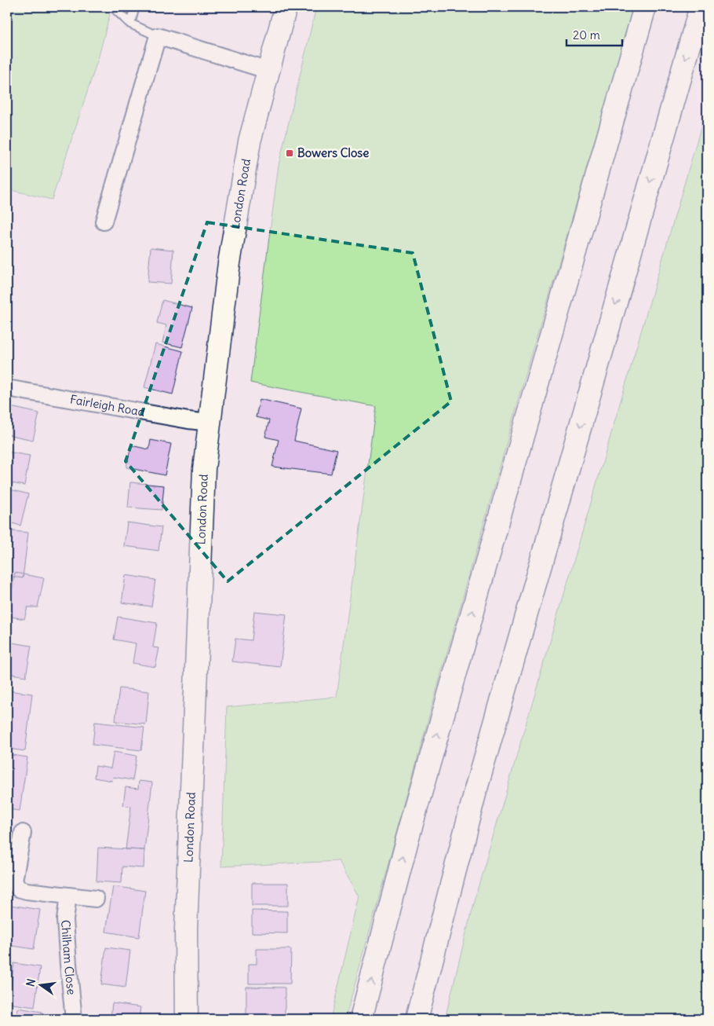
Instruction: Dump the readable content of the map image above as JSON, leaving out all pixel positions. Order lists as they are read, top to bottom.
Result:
{
  "streets": {
    "main road": ["London Road"],
    "street": ["Fairleigh Road", "Chilham Close"]
  },
  "crossings": [
    ["London Road", "Fairleigh Road"]
  ],
  "places": {
    "transit": ["Bowers Close"]
  },
  "scale_bar": "20 m",
  "north": "left"
}
